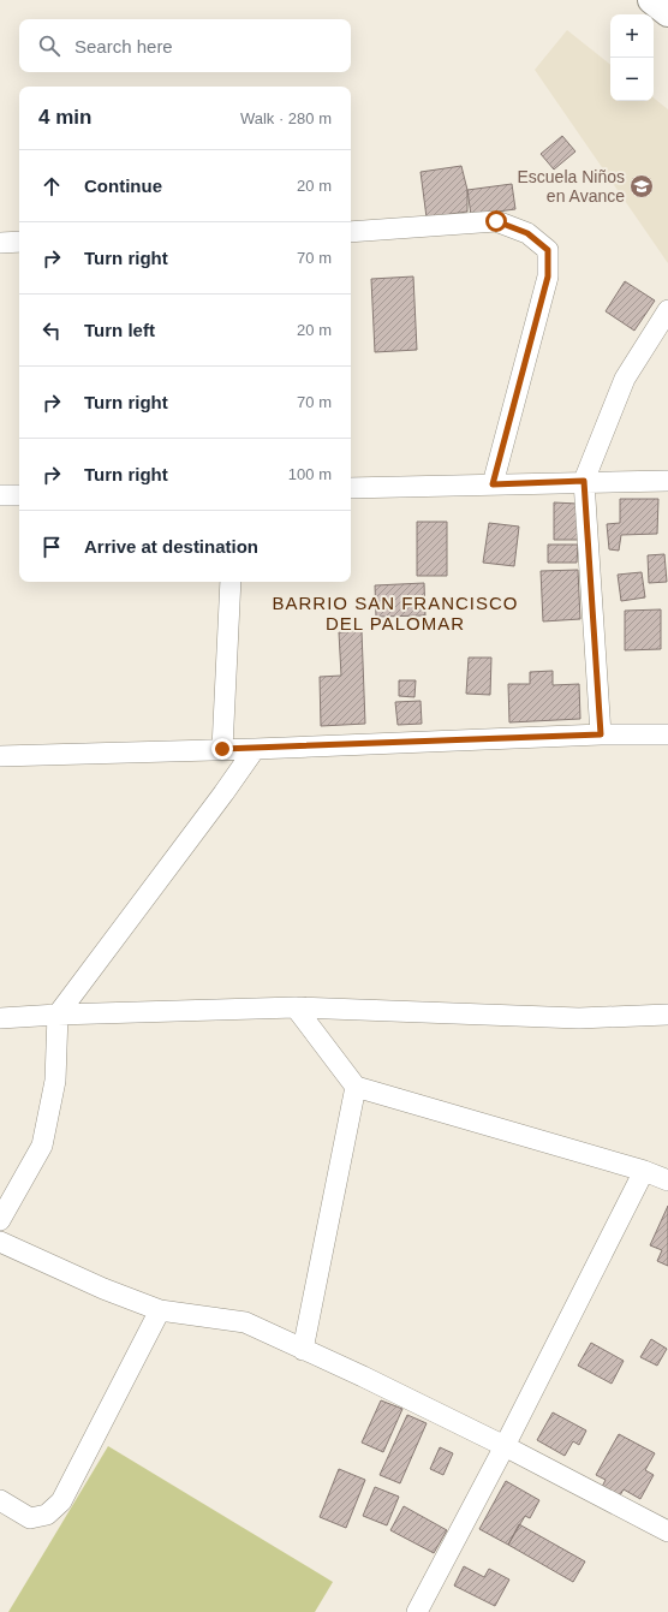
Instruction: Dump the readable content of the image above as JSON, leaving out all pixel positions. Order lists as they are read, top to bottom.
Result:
{
  "districts": ["BARRIO SAN FRANCISCO DEL PALOMAR"],
  "places": {
    "school or university": ["Escuela Niños en Avance"]
  },
  "page": {
    "map_buttons": ["+", "−"],
    "search": "Search here",
    "heading": ["4 min", "Walk · 280 m"],
    "list": [
      ["Continue", "20 m"],
      ["Turn right", "70 m"],
      ["Turn left", "20 m"],
      ["Turn right", "70 m"],
      ["Turn right", "100 m"],
      "Arrive at destination"
    ]
  }
}
